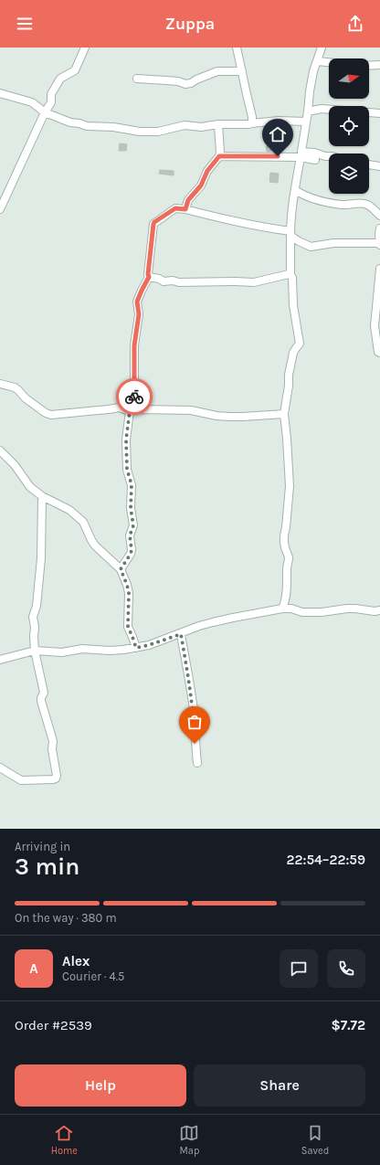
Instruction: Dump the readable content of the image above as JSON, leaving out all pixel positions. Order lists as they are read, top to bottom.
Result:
{
  "north": "right",
  "page": {
    "header": "Zuppa",
    "heading": ["3 min", "Arriving in", "22:54–22:59"],
    "panel": [
      "Alex",
      "Courier · 4.5",
      "Order #2539",
      "$7.72"
    ],
    "bar": "On the way · 380 m",
    "round": "A",
    "buttons": ["Help", "Share"],
    "tabs": ["Home", "Map", "Saved"]
  }
}
